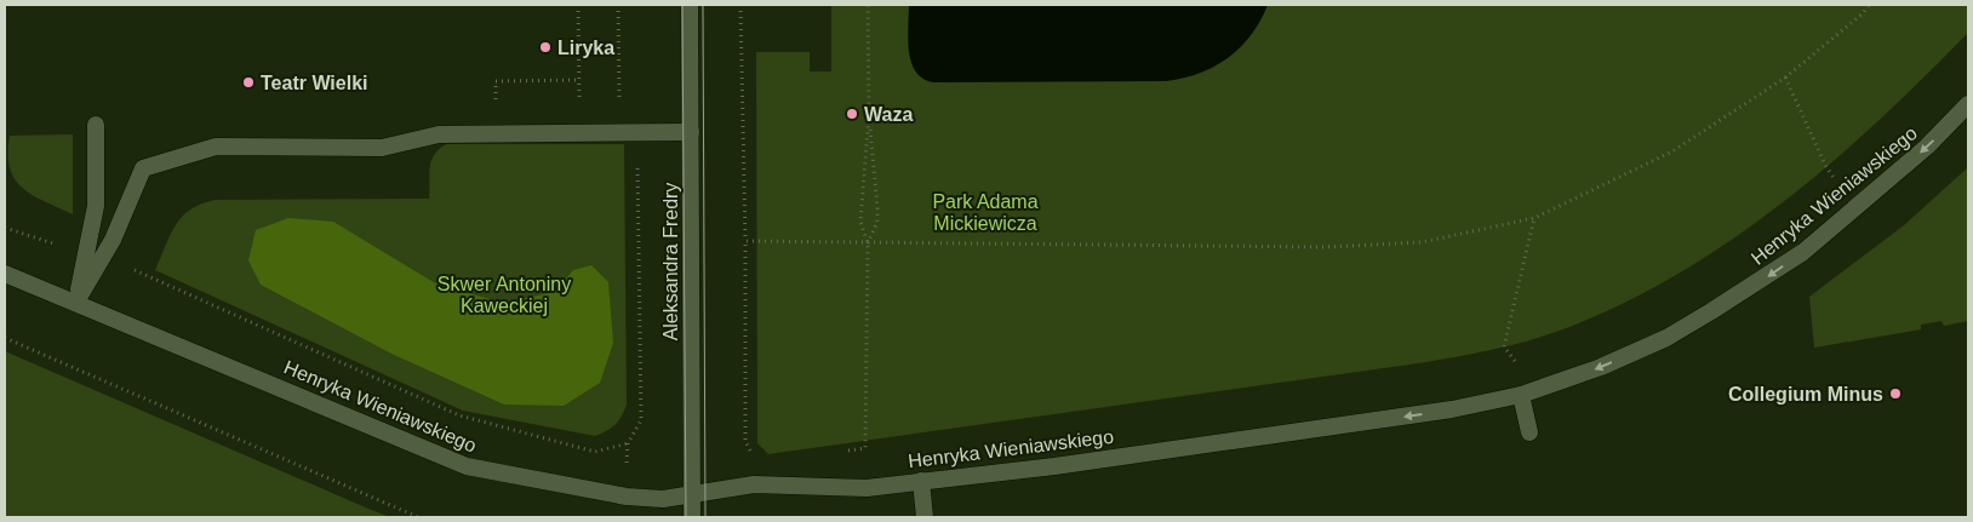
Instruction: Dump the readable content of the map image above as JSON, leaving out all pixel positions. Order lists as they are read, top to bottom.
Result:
{
  "streets": {
    "street": ["Henryka Wieniawskiego", "Aleksandra Fredry"]
  },
  "crossings": [
    ["Henryka Wieniawskiego", "Aleksandra Fredry"]
  ],
  "one_way": ["Henryka Wieniawskiego"],
  "parks": ["Park Adama Mickiewicza", "Skwer Antoniny Kaweckiej"],
  "places": [
    "Liryka",
    "Teatr Wielki",
    "Waza",
    "Collegium Minus"
  ]
}
